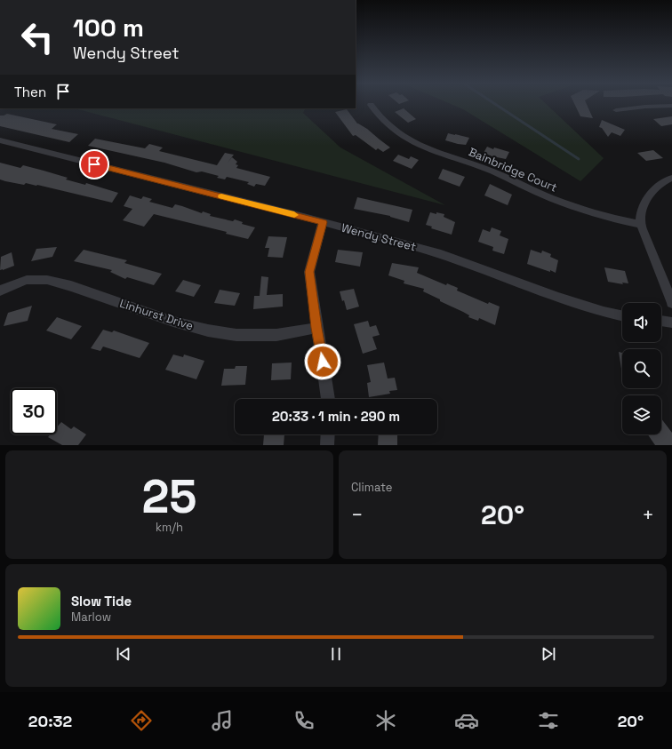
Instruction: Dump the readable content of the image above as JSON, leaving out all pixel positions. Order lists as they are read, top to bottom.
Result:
{
  "streets": {
    "street": ["Bainbridge Court", "Wendy Street", "Linhurst Drive"]
  },
  "page": {
    "turn": ["100 m", "Wendy Street"],
    "then": "Then",
    "limit": "30",
    "trip": "20:33 · 1 min · 290 m",
    "tile": [
      ["25", "km/h"],
      "Climate"
    ],
    "heat": ["−", "20°", "+"],
    "song": ["Slow Tide", "Marlow"],
    "tabs": ["20:32", "20°"]
  }
}
